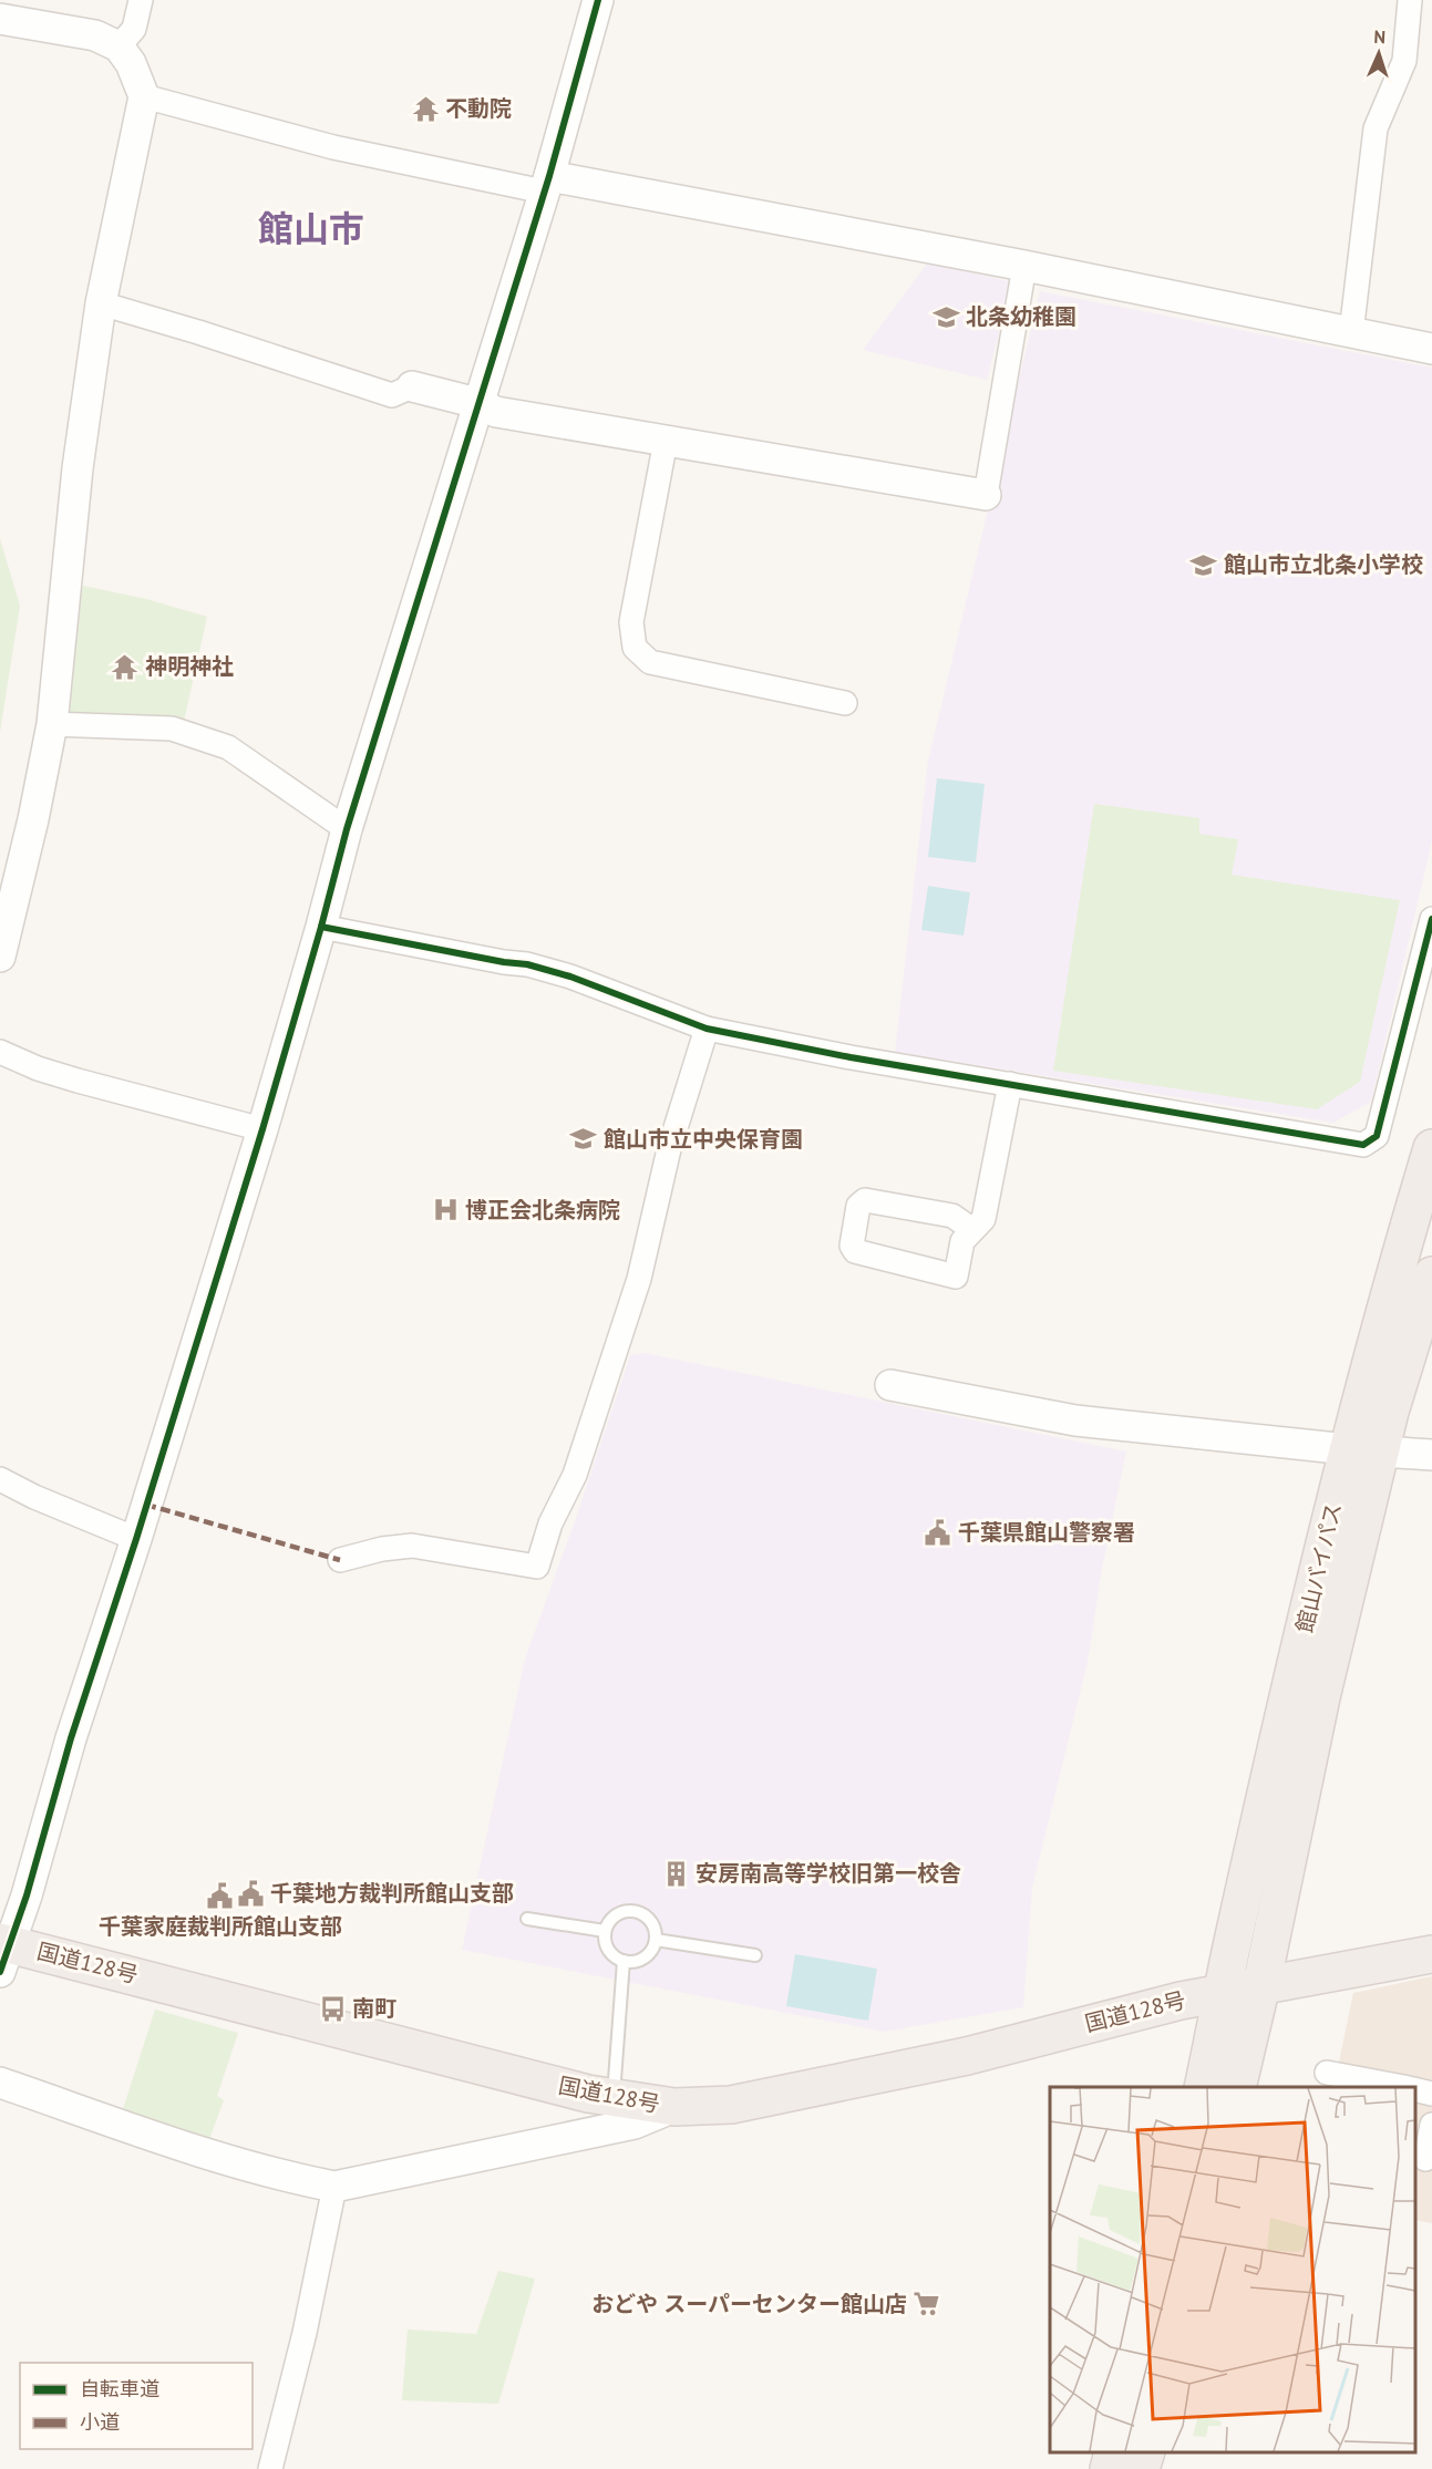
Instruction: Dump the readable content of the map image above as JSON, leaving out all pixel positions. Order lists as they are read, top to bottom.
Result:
{
  "streets": {
    "highway": ["館山バイパス", "国道128号"]
  },
  "crossings": [
    ["館山バイパス", "国道128号"]
  ],
  "districts": ["館山市"],
  "places": {
    "temple": ["不動院", "神明神社"],
    "school or university": ["北条幼稚園", "館山市立北条小学校", "館山市立中央保育園"],
    "hospital": ["博正会北条病院"],
    "public building": ["千葉県館山警察署", "千葉地方裁判所館山支部", "千葉家庭裁判所館山支部"],
    "building": ["安房南高等学校旧第一校舎"],
    "bus stop": ["南町"],
    "supermarket": ["おどや スーパーセンター館山店"]
  },
  "legend": ["自転車道", "小道"],
  "north": "top"
}
